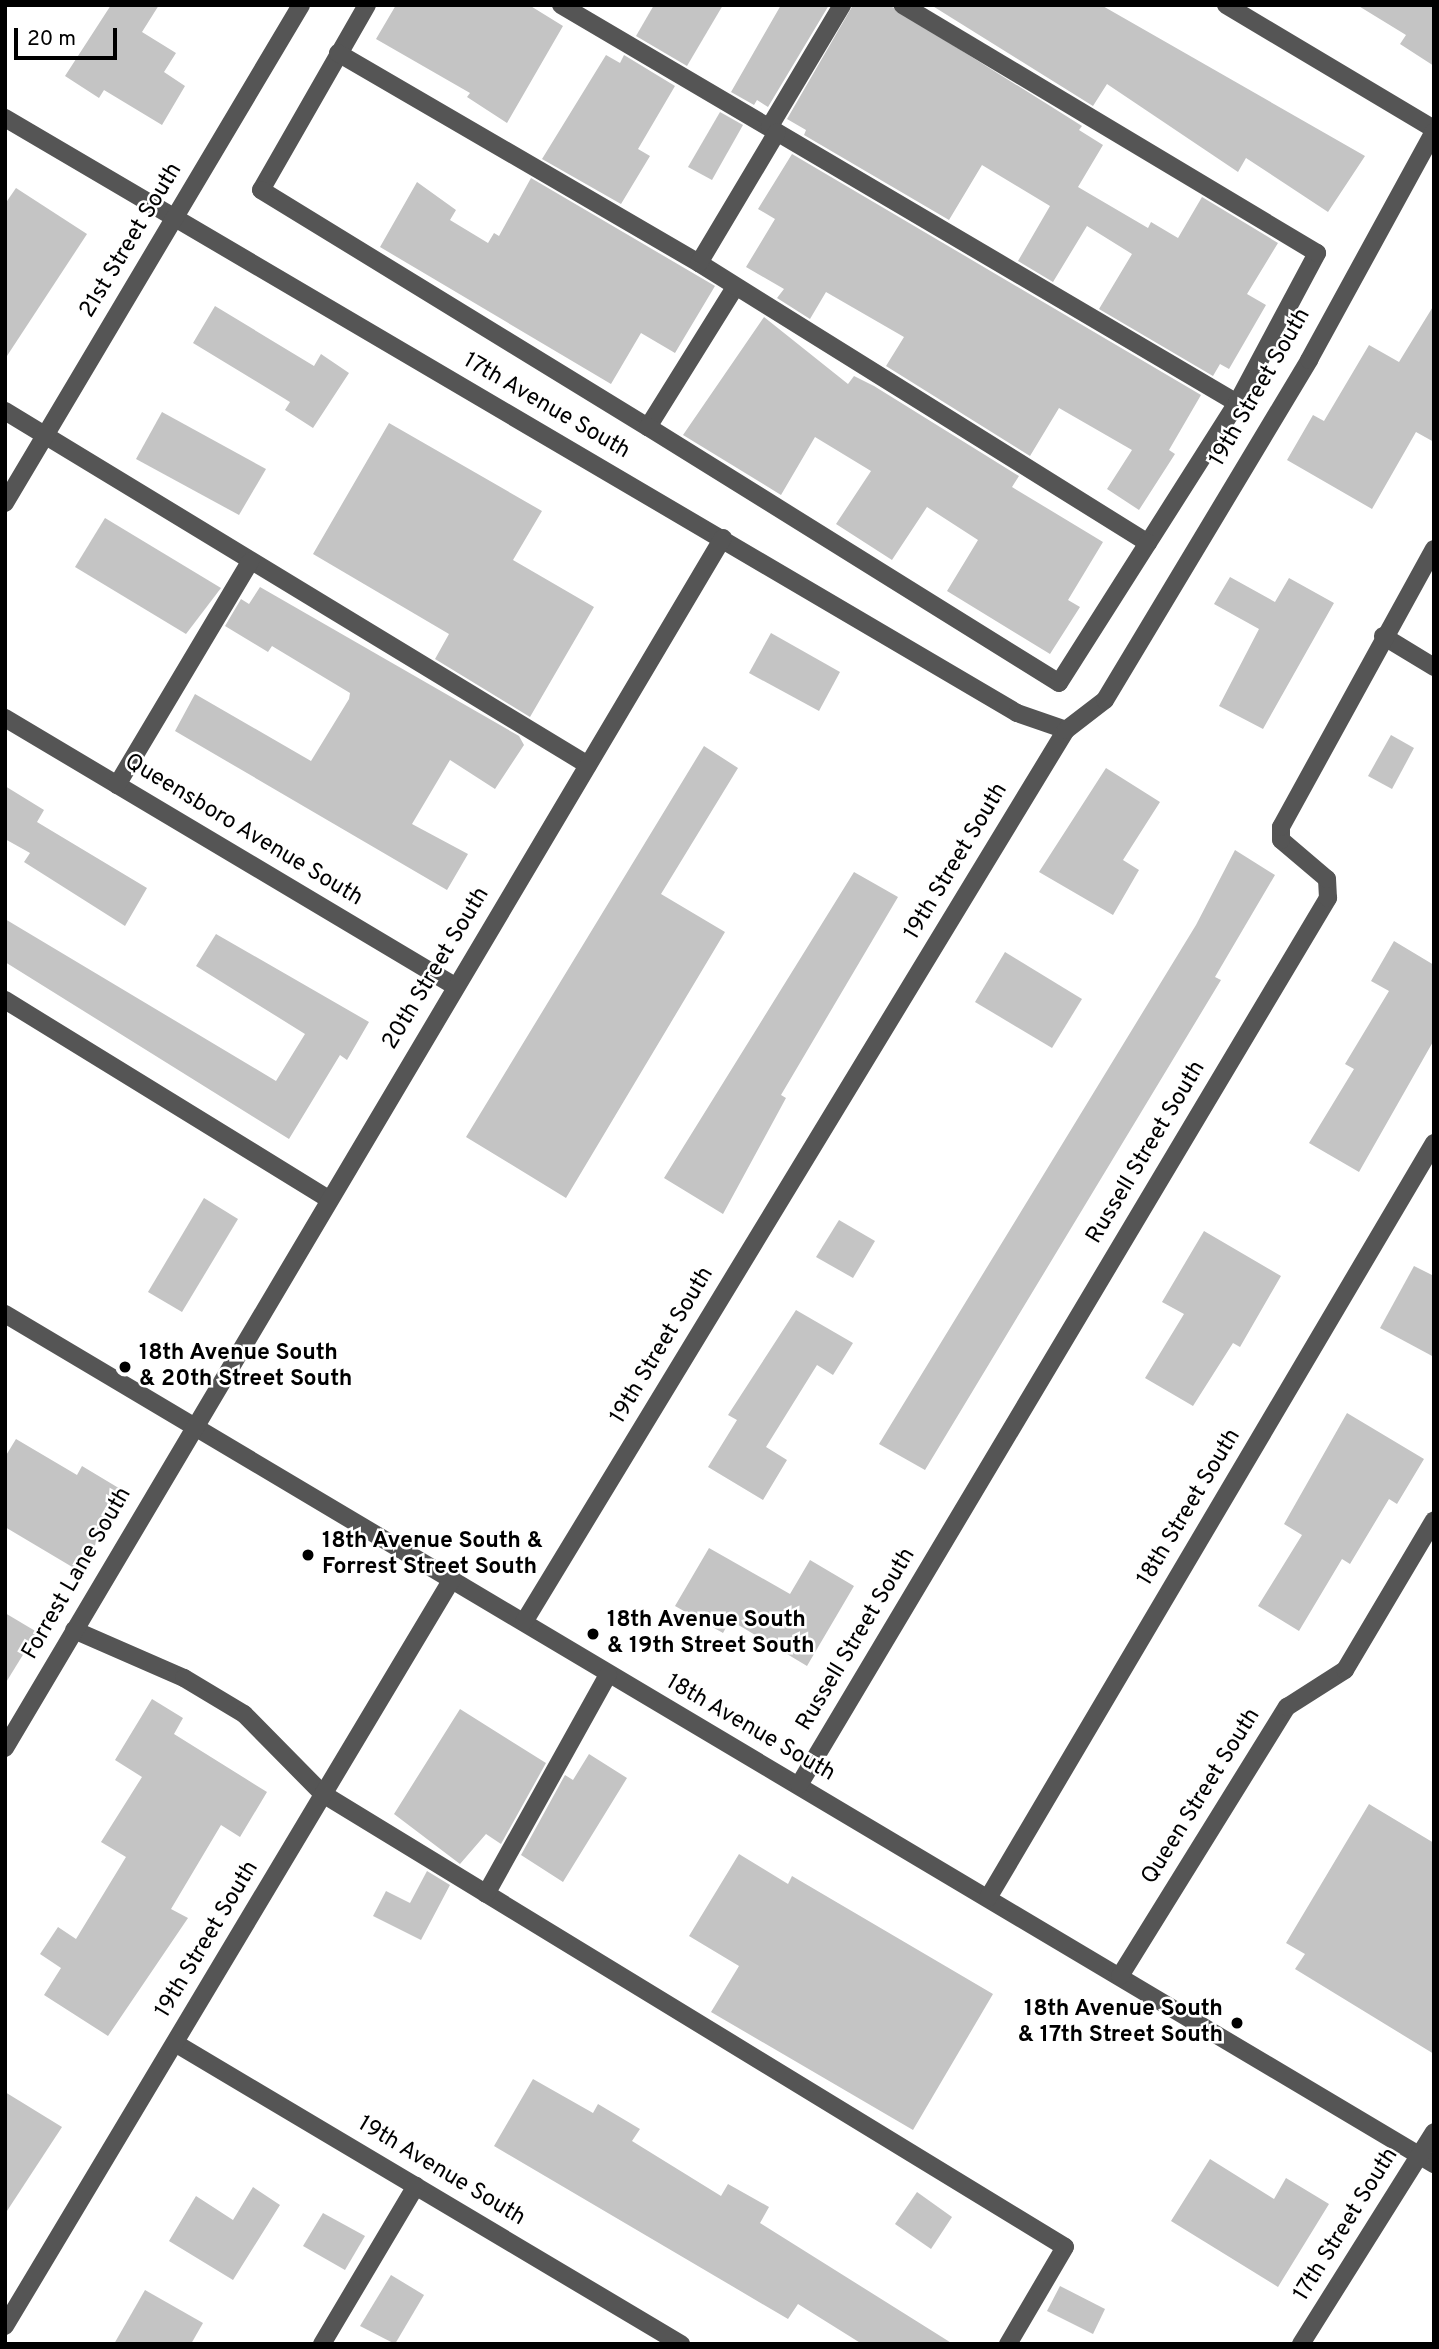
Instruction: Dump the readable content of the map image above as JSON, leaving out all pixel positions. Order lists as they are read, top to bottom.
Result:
{
  "streets": {
    "street": [
      "21st Street South",
      "19th Street South",
      "17th Avenue South",
      "Queensboro Avenue South",
      "20th Street South",
      "Russell Street South",
      "18th Street South",
      "Forrest Lane South",
      "18th Avenue South",
      "Queen Street South",
      "19th Avenue South",
      "17th Street South"
    ]
  },
  "crossings": [
    ["21st Street South", "17th Avenue South"],
    ["19th Street South", "17th Avenue South"],
    ["19th Street South", "18th Avenue South"],
    ["19th Street South", "19th Avenue South"],
    ["17th Avenue South", "20th Street South"],
    ["Queensboro Avenue South", "20th Street South"],
    ["20th Street South", "Forrest Lane South"],
    ["20th Street South", "18th Avenue South"],
    ["Russell Street South", "18th Avenue South"],
    ["18th Street South", "18th Avenue South"],
    ["Forrest Lane South", "18th Avenue South"],
    ["18th Avenue South", "Queen Street South"],
    ["18th Avenue South", "17th Street South"]
  ],
  "places": [
    "18th Avenue South & 20th Street South",
    "18th Avenue South & Forrest Street South",
    "18th Avenue South & 19th Street South",
    "18th Avenue South & 17th Street South"
  ],
  "scale_bar": "20 m"
}
